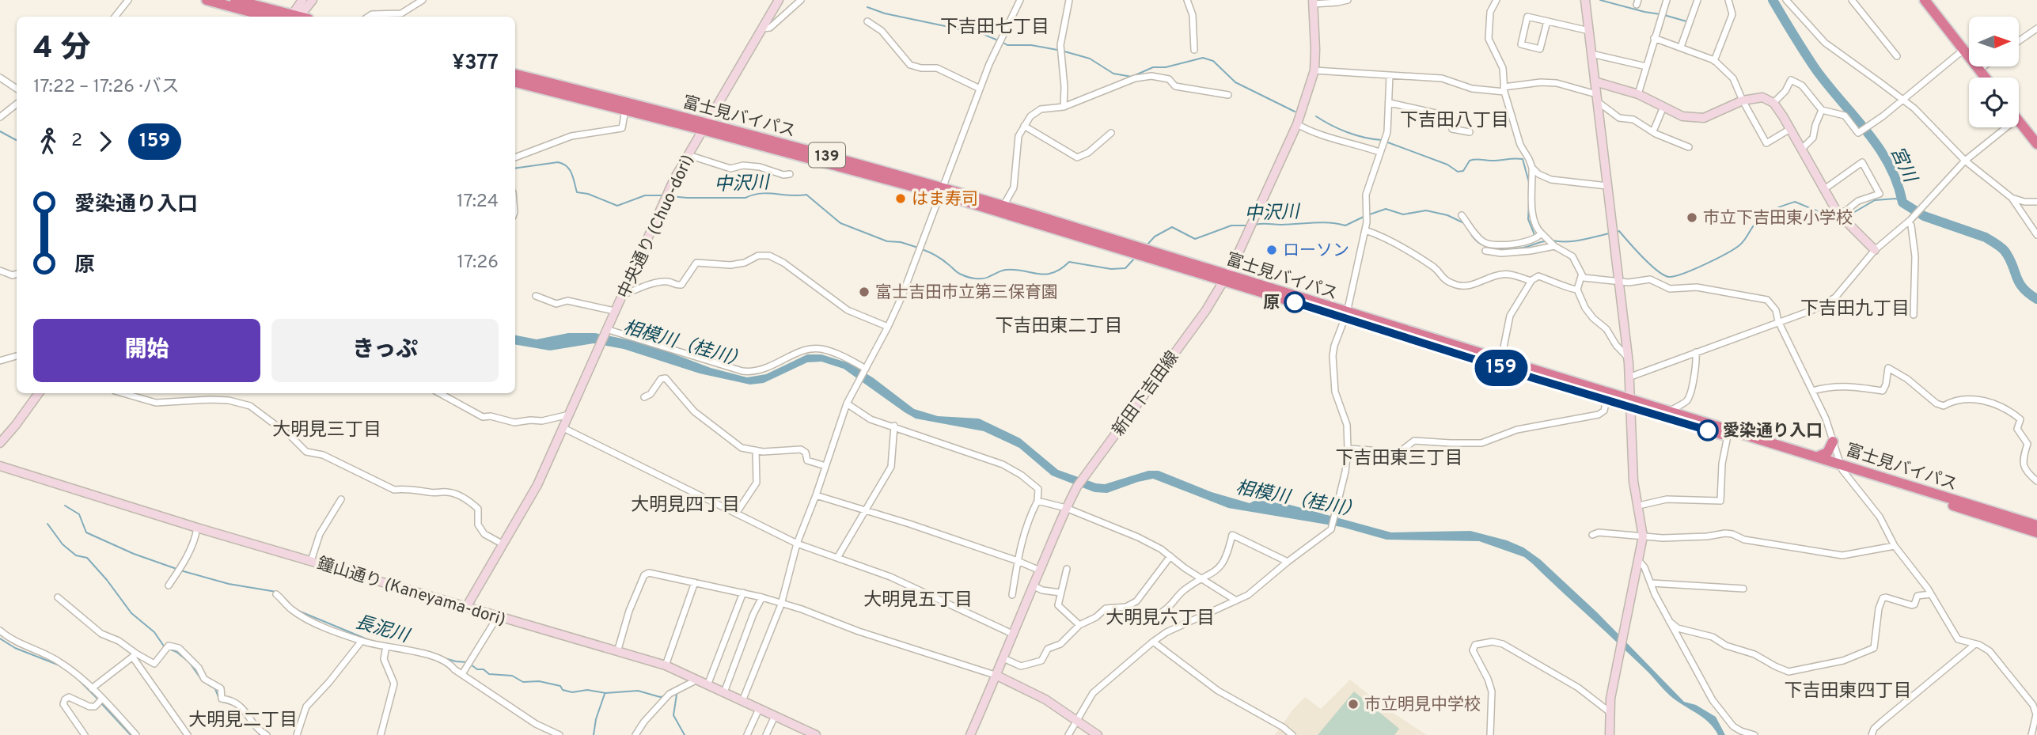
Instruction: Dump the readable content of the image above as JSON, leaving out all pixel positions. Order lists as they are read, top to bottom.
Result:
{
  "streets": {
    "highway": ["富士見バイパス", "139"],
    "main road": ["中央通り (Chuo-dori)", "新田下吉田線", "鐘山通り (Kaneyama-dori)"]
  },
  "crossings": [
    ["富士見バイパス", "中央通り (Chuo-dori)"],
    ["富士見バイパス", "新田下吉田線"],
    ["中央通り (Chuo-dori)", "鐘山通り (Kaneyama-dori)"]
  ],
  "districts": [
    "下吉田七丁目",
    "下吉田八丁目",
    "下吉田九丁目",
    "下吉田東二丁目",
    "大明見三丁目",
    "下吉田東三丁目",
    "大明見四丁目",
    "大明見五丁目",
    "大明見六丁目",
    "下吉田東四丁目",
    "大明見二丁目"
  ],
  "water": [
    "宮川",
    "中沢川",
    "相模川（桂川）",
    "長泥川"
  ],
  "places": [
    "はま寿司",
    "市立下吉田東小学校",
    "ローソン",
    "富士吉田市立第三保育園",
    "原",
    "愛染通り入口",
    "市立明見中学校"
  ],
  "lines": ["bus line 159"],
  "north": "right",
  "page": {
    "on_map": "159",
    "heading": ["4 分", "17:22 – 17:26 · バス", "¥377"],
    "legs": ["2", "159"],
    "list": [
      {
        "name": "愛染通り入口",
        "value": "17:24"
      },
      {
        "name": "原",
        "value": "17:26"
      }
    ],
    "buttons": ["開始", "きっぷ"]
  }
}
